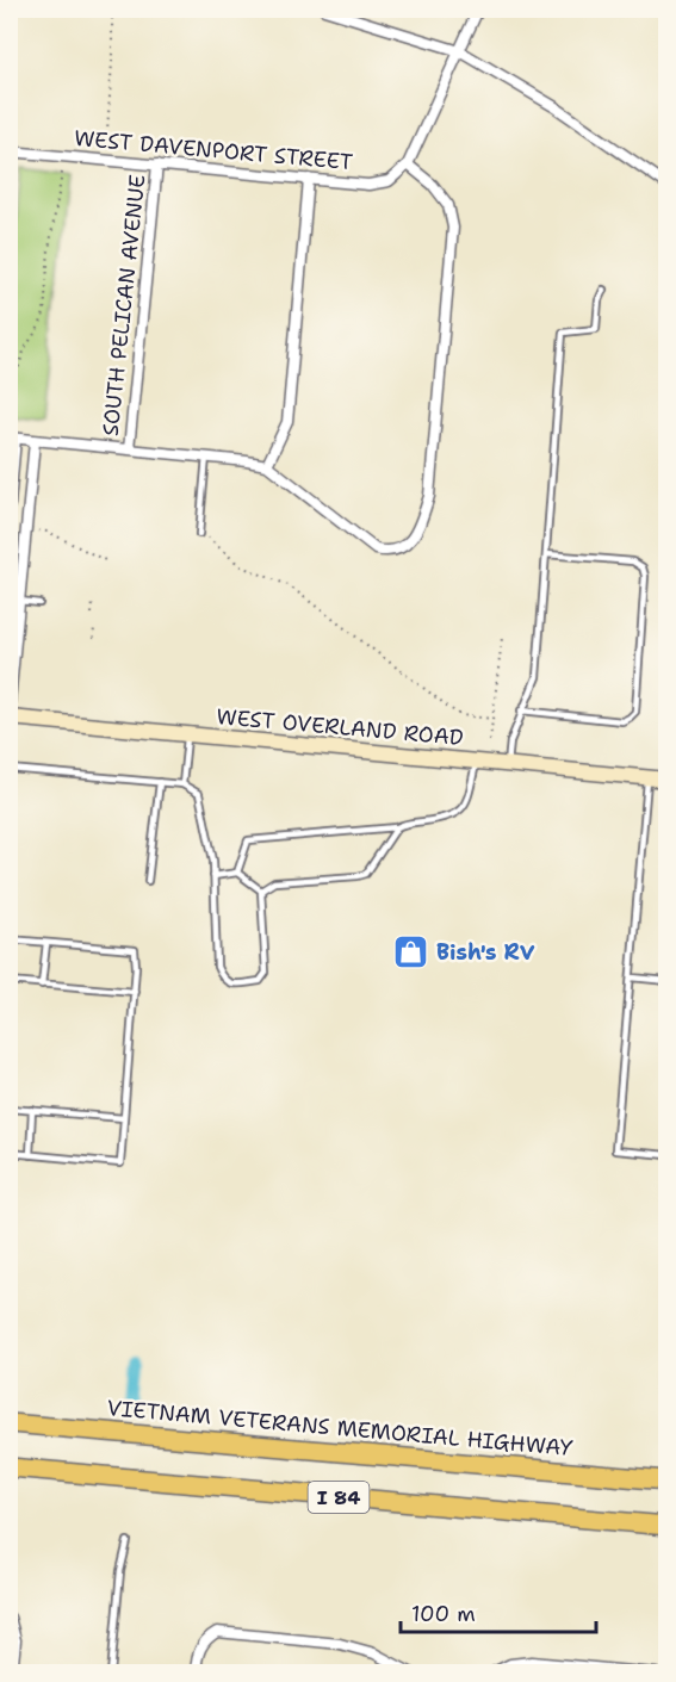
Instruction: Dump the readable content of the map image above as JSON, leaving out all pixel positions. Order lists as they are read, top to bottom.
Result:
{
  "streets": {
    "highway": ["VIETNAM VETERANS MEMORIAL HIGHWAY", "I 84"],
    "street": ["WEST DAVENPORT STREET", "SOUTH PELICAN AVENUE", "WEST OVERLAND ROAD"]
  },
  "crossings": [
    ["WEST DAVENPORT STREET", "SOUTH PELICAN AVENUE"]
  ],
  "places": {
    "shop": ["Bish's RV"]
  },
  "scale_bar": "100 m"
}
